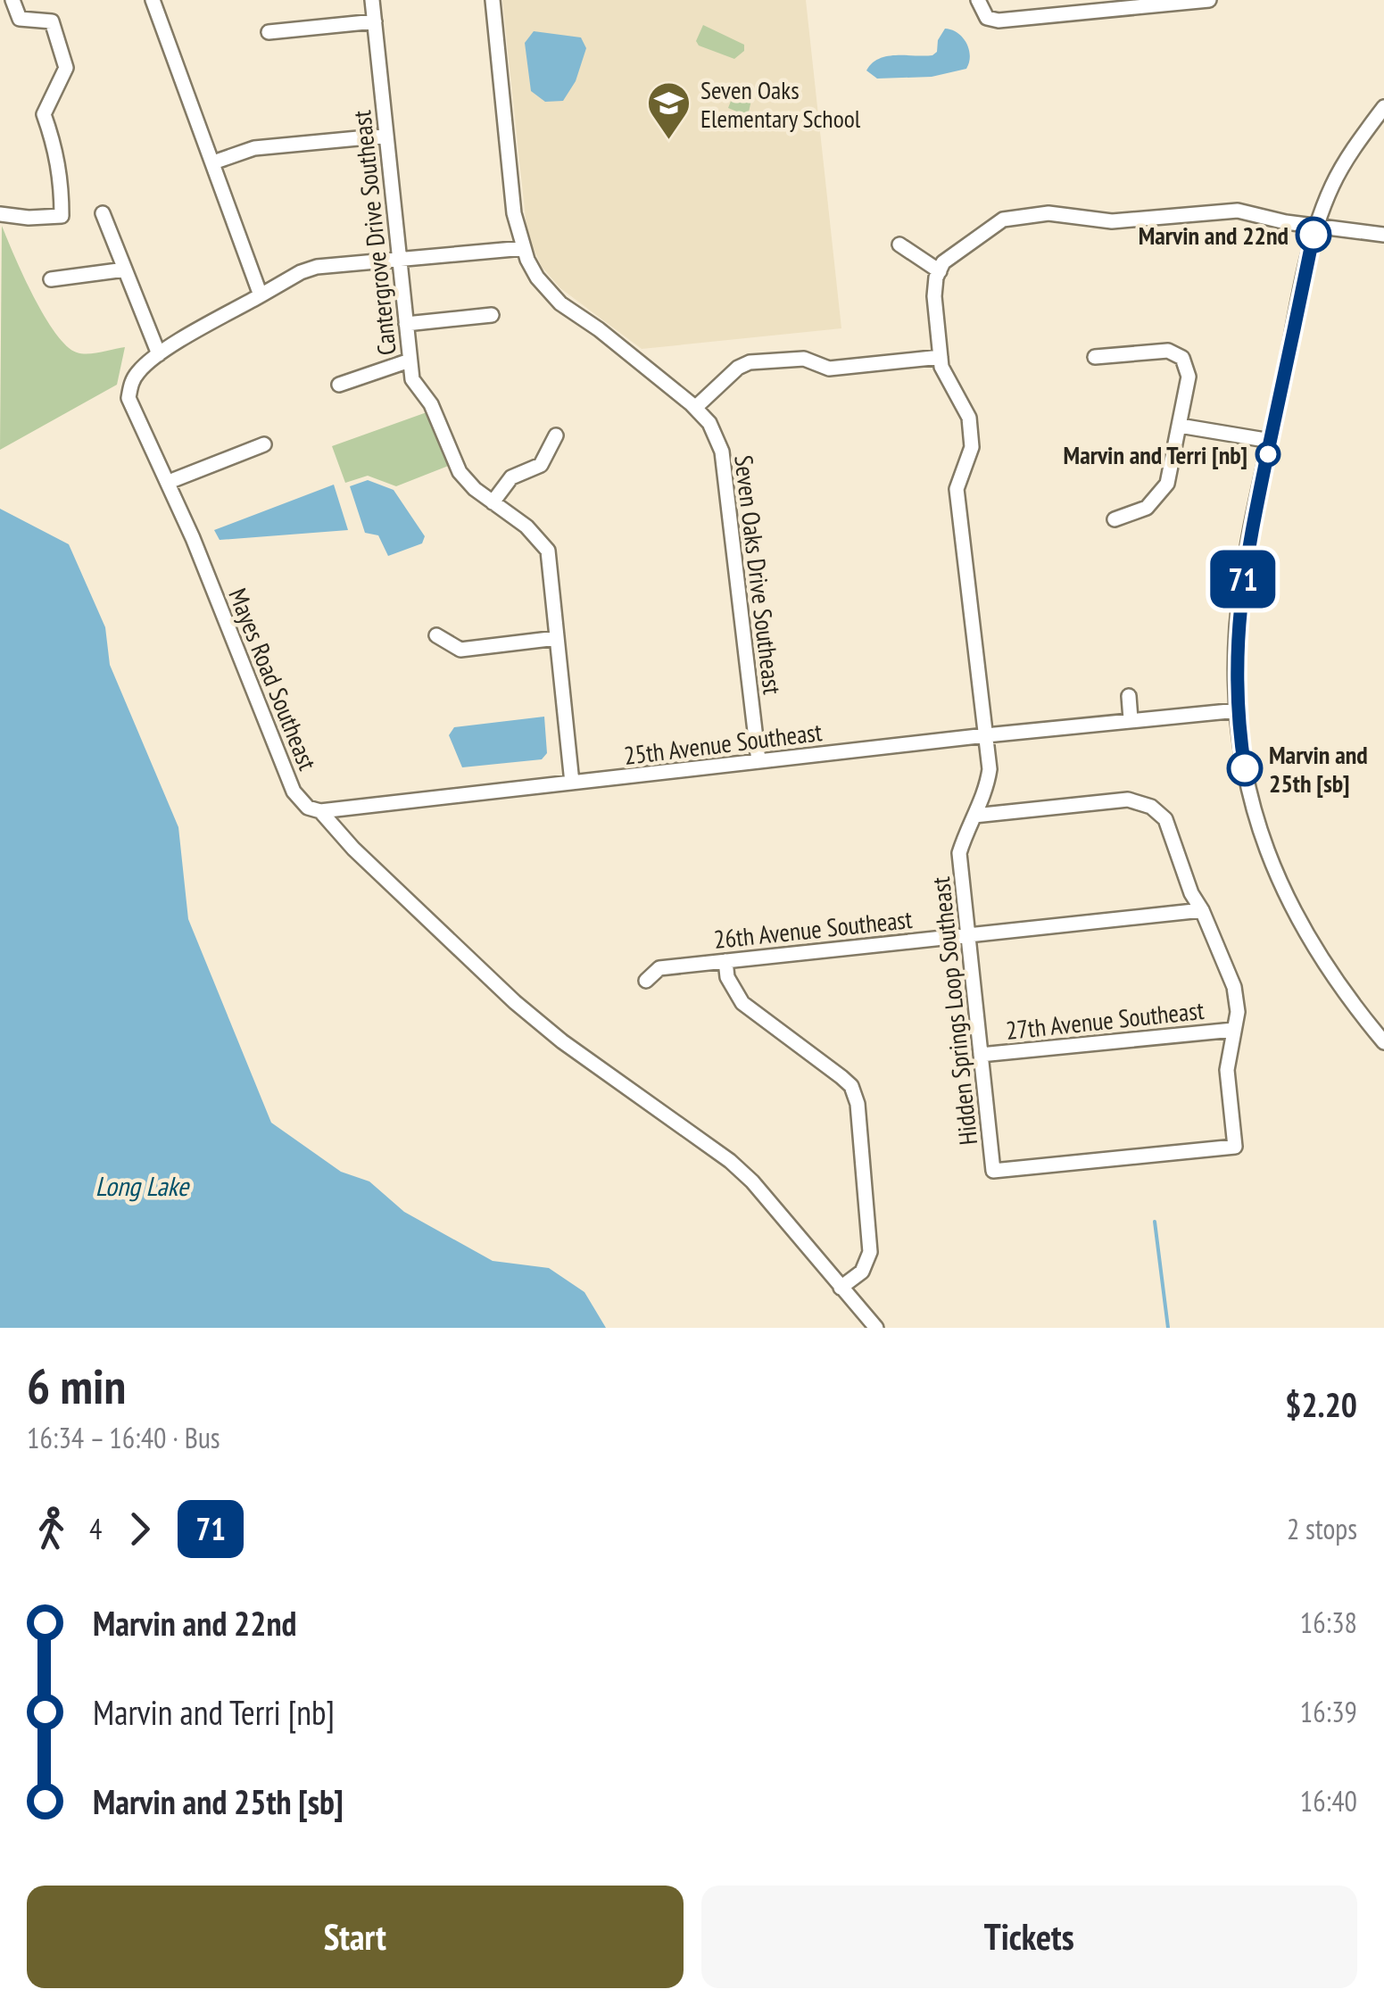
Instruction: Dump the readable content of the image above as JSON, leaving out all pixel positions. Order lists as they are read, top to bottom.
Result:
{
  "streets": {
    "street": [
      "Cantergrove Drive Southeast",
      "Seven Oaks Drive Southeast",
      "Mayes Road Southeast",
      "25th Avenue Southeast",
      "26th Avenue Southeast",
      "Hidden Springs Loop Southeast",
      "27th Avenue Southeast"
    ]
  },
  "crossings": [
    ["Cantergrove Drive Southeast", "Mayes Road Southeast"],
    ["Cantergrove Drive Southeast", "25th Avenue Southeast"],
    ["Seven Oaks Drive Southeast", "Mayes Road Southeast"],
    ["Seven Oaks Drive Southeast", "25th Avenue Southeast"],
    ["Mayes Road Southeast", "25th Avenue Southeast"],
    ["25th Avenue Southeast", "Hidden Springs Loop Southeast"],
    ["26th Avenue Southeast", "Hidden Springs Loop Southeast"],
    ["Hidden Springs Loop Southeast", "27th Avenue Southeast"]
  ],
  "water": ["Long Lake"],
  "places": {
    "school or university": ["Seven Oaks Elementary School"],
    "other": ["Marvin and 22nd", "Marvin and Terri [nb]", "Marvin and 25th [sb]"]
  },
  "lines": ["bus line 71"],
  "page": {
    "on_map": "71",
    "heading": ["6 min", "16:34 – 16:40 · Bus", "$2.20"],
    "legs": ["4", "71", "2 stops"],
    "list": [
      {
        "name": "Marvin and 22nd",
        "value": "16:38"
      },
      {
        "name": "Marvin and Terri [nb]",
        "value": "16:39"
      },
      {
        "name": "Marvin and 25th [sb]",
        "value": "16:40"
      }
    ],
    "buttons": ["Start", "Tickets"]
  }
}
